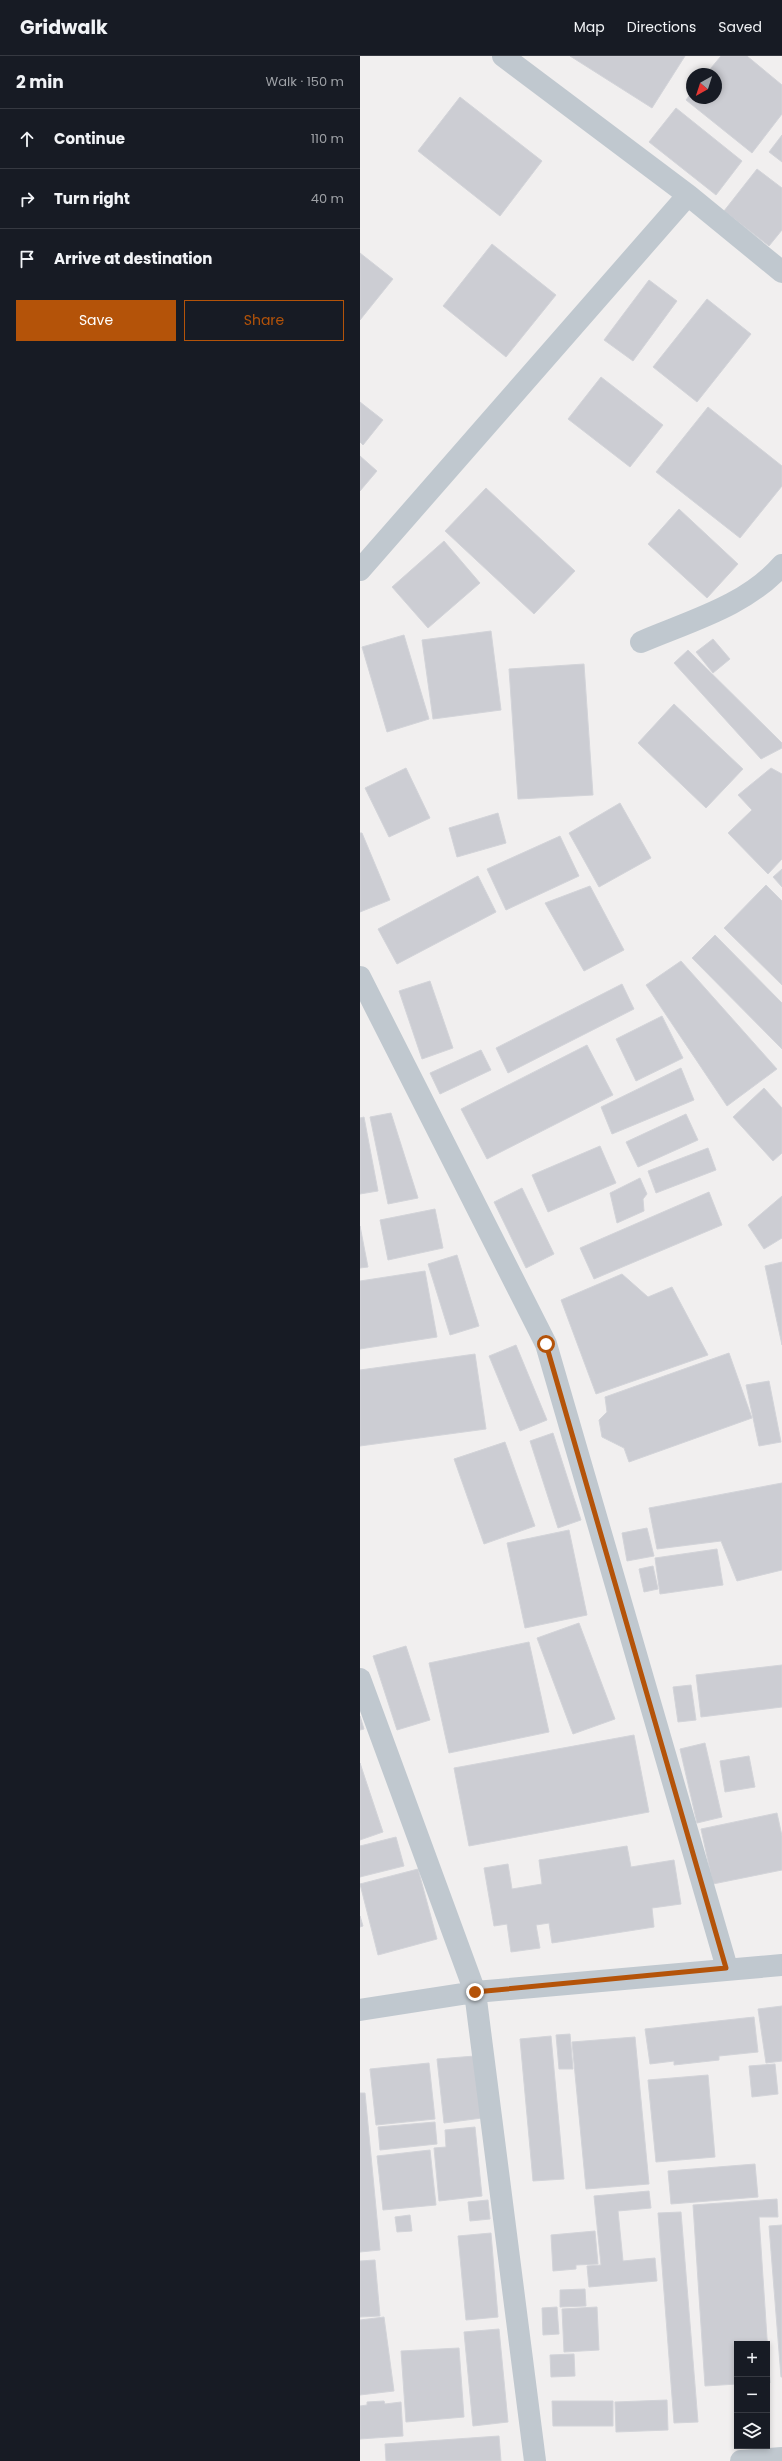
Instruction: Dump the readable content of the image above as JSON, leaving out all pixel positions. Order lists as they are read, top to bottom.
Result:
{
  "north": "bottom left",
  "page": {
    "header": "Gridwalk",
    "nav": ["Map", "Directions", "Saved"],
    "heading": ["2 min", "Walk · 150 m"],
    "list": [
      ["Continue", "110 m"],
      ["Turn right", "40 m"],
      "Arrive at destination"
    ],
    "buttons": ["Save", "Share"],
    "map_buttons": ["+", "−"]
  }
}
